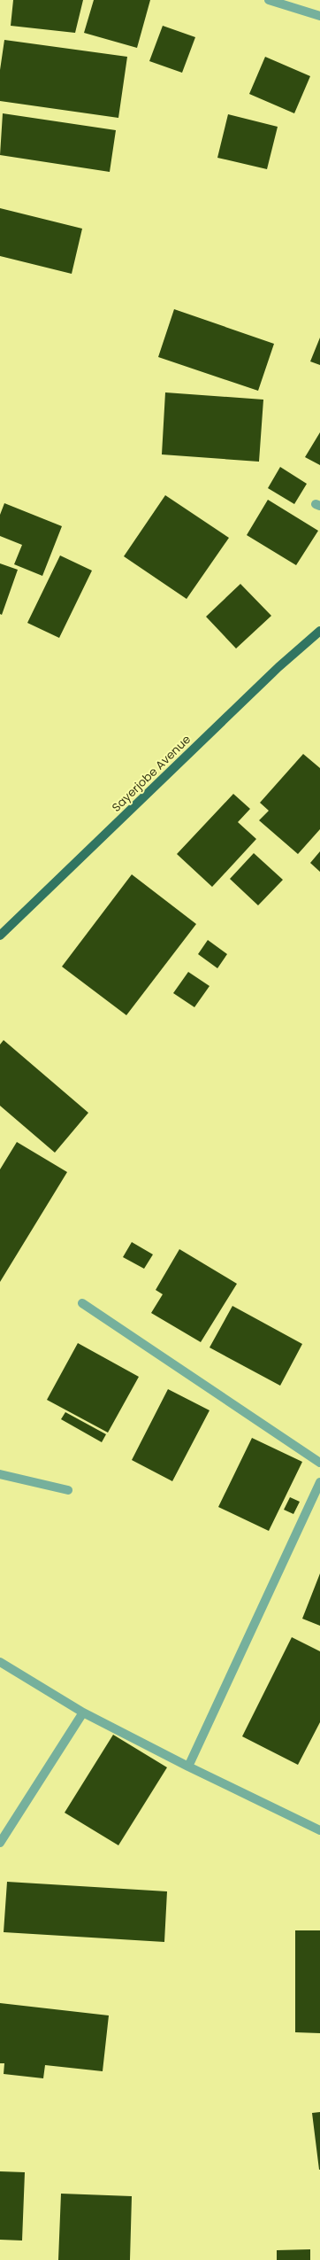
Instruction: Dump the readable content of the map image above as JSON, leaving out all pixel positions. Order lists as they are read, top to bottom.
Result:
{
  "streets": {
    "main road": ["Sayerjobe Avenue"]
  }
}
